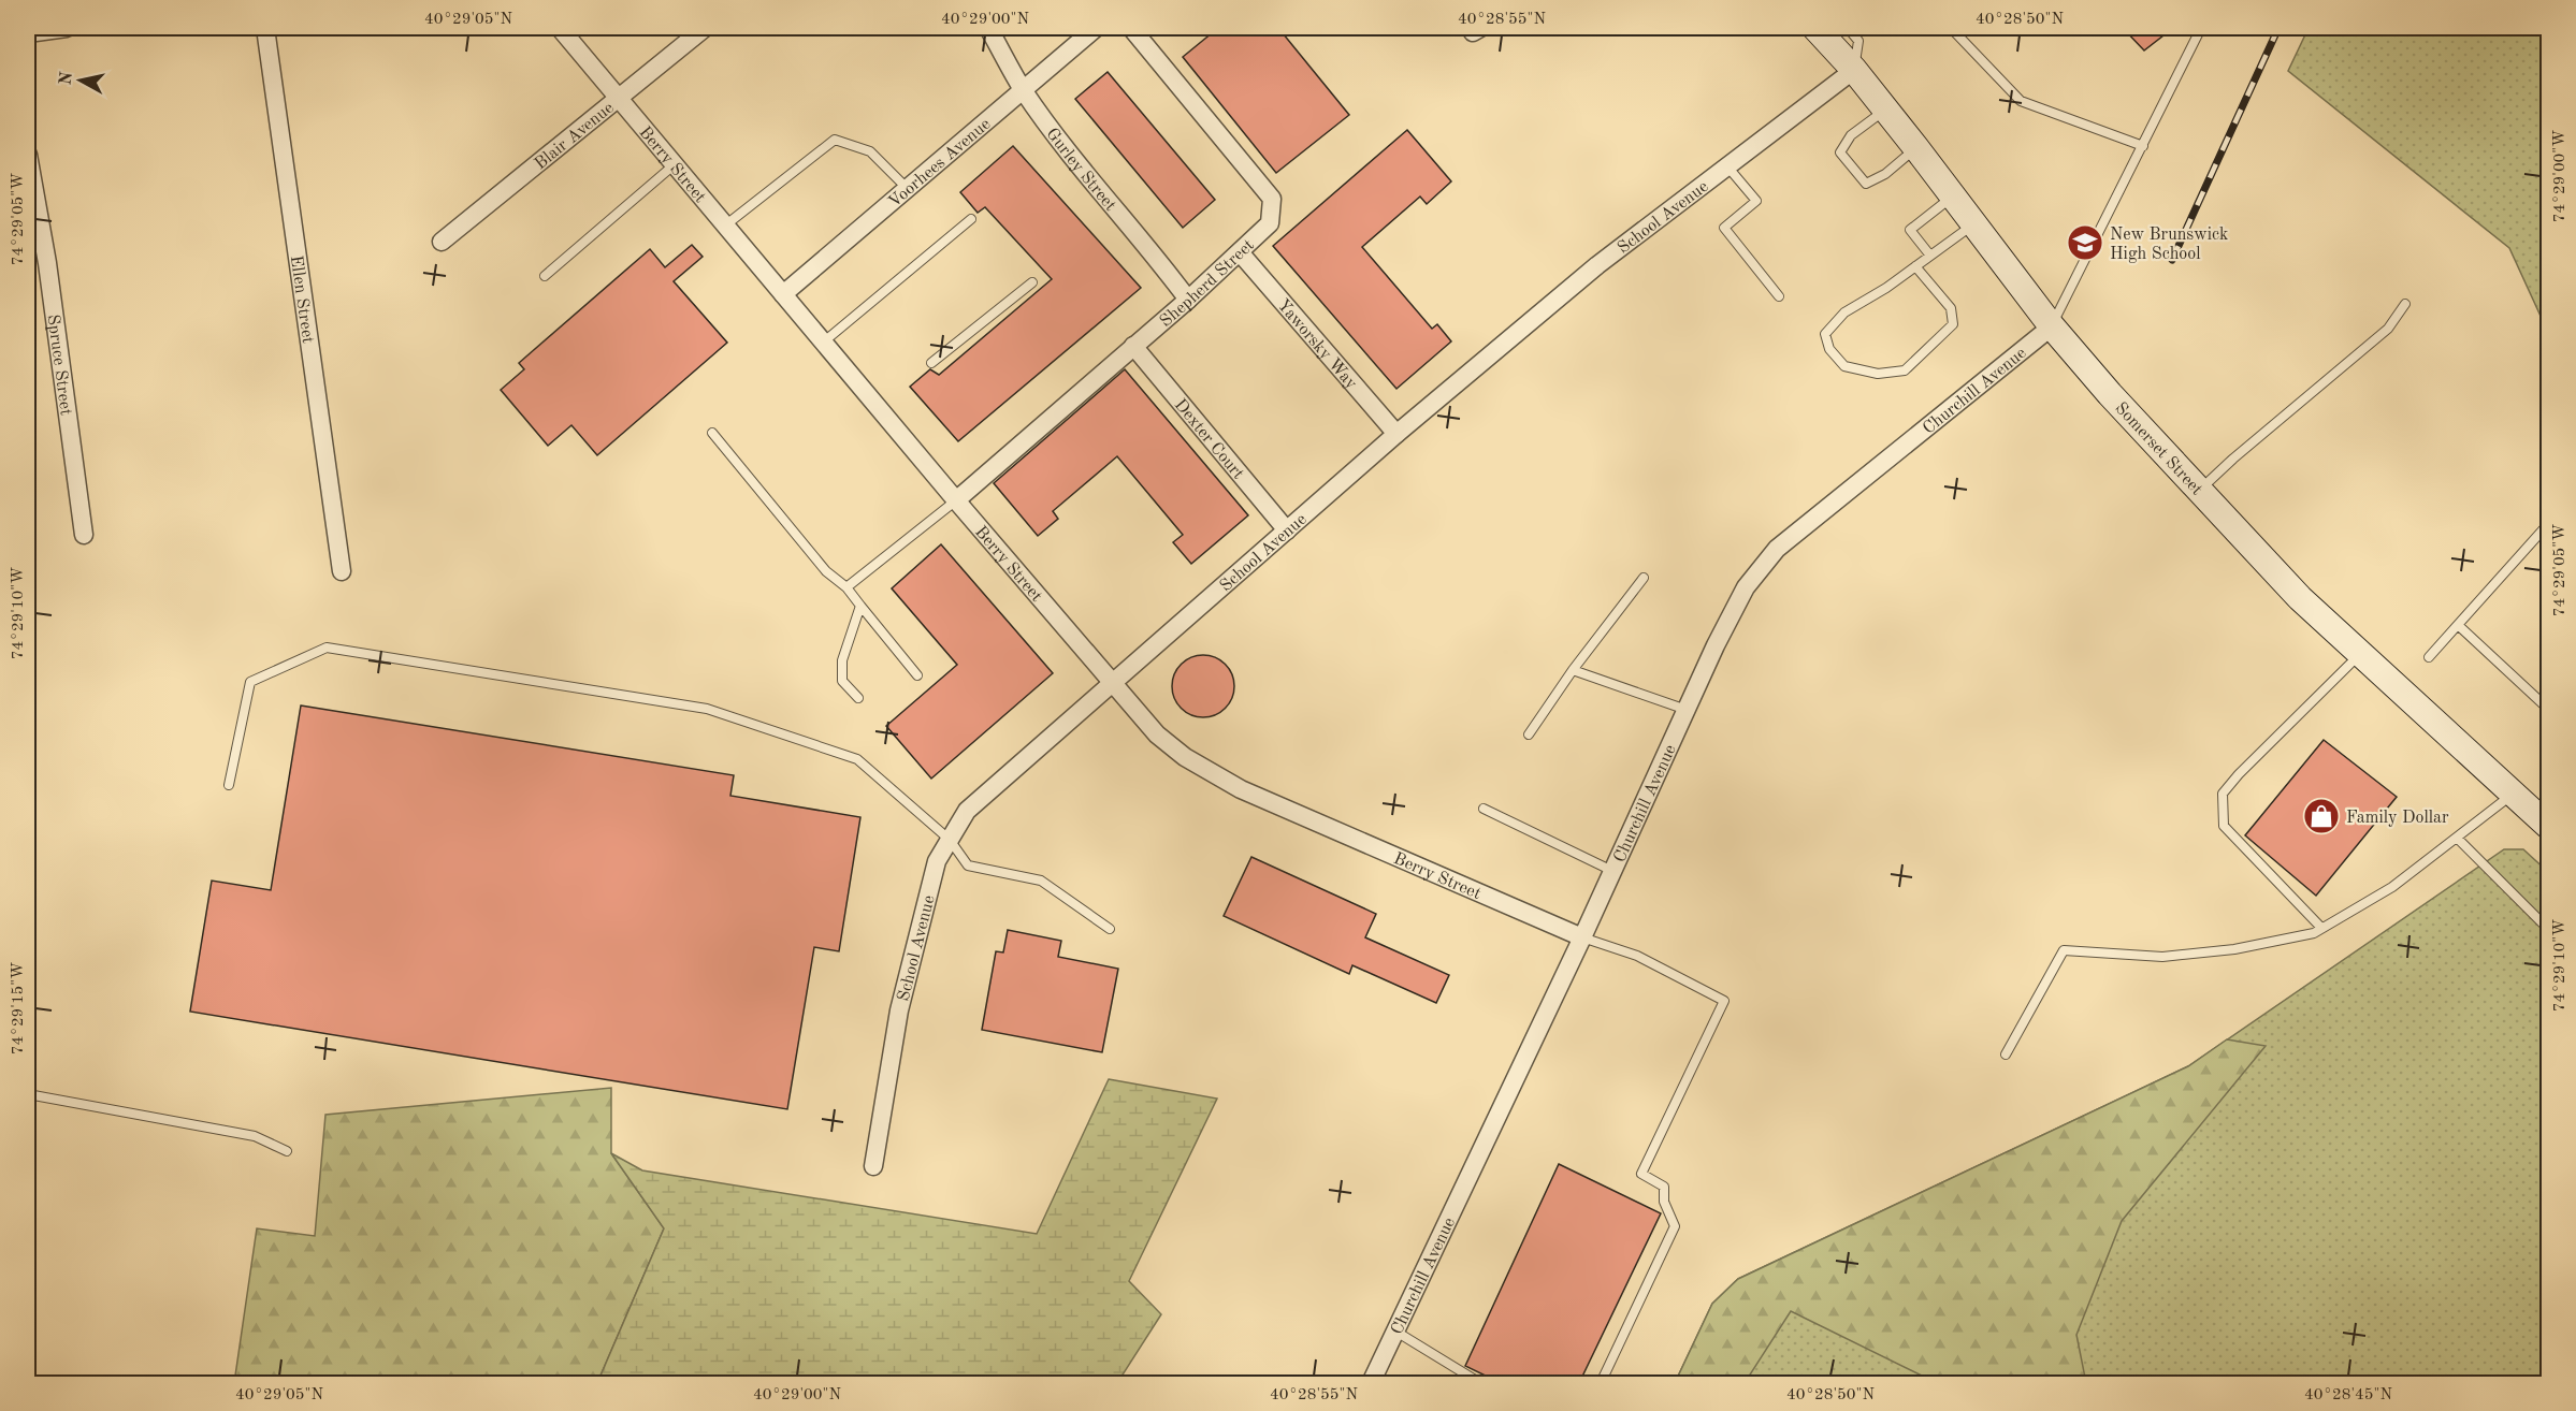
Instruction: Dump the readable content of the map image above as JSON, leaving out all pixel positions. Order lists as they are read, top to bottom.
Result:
{
  "streets": {
    "main road": ["Somerset Street"],
    "street": [
      "Blair Avenue",
      "Voorhees Avenue",
      "Berry Street",
      "Gurley Street",
      "School Avenue",
      "Shepherd Street",
      "Ellen Street",
      "Yaworsky Way",
      "Spruce Street",
      "Churchill Avenue",
      "Dexter Court"
    ]
  },
  "crossings": [
    ["Blair Avenue", "Berry Street"],
    ["Voorhees Avenue", "Berry Street"],
    ["Voorhees Avenue", "Gurley Street"],
    ["Berry Street", "School Avenue"],
    ["Berry Street", "Shepherd Street"],
    ["Berry Street", "Churchill Avenue"],
    ["Gurley Street", "Shepherd Street"],
    ["School Avenue", "Yaworsky Way"],
    ["School Avenue", "Dexter Court"],
    ["School Avenue", "Somerset Street"],
    ["Shepherd Street", "Yaworsky Way"],
    ["Shepherd Street", "Dexter Court"],
    ["Churchill Avenue", "Somerset Street"]
  ],
  "places": {
    "school or university": ["New Brunswick High School"],
    "shop": ["Family Dollar"]
  },
  "north": "left",
  "coordinates": [
    "40°29'05\"N",
    "40°29'00\"N",
    "40°28'55\"N",
    "40°28'50\"N",
    "74°29'00\"W",
    "74°29'05\"W",
    "74°29'10\"W",
    "74°29'15\"W",
    "40°28'45\"N"
  ]
}
